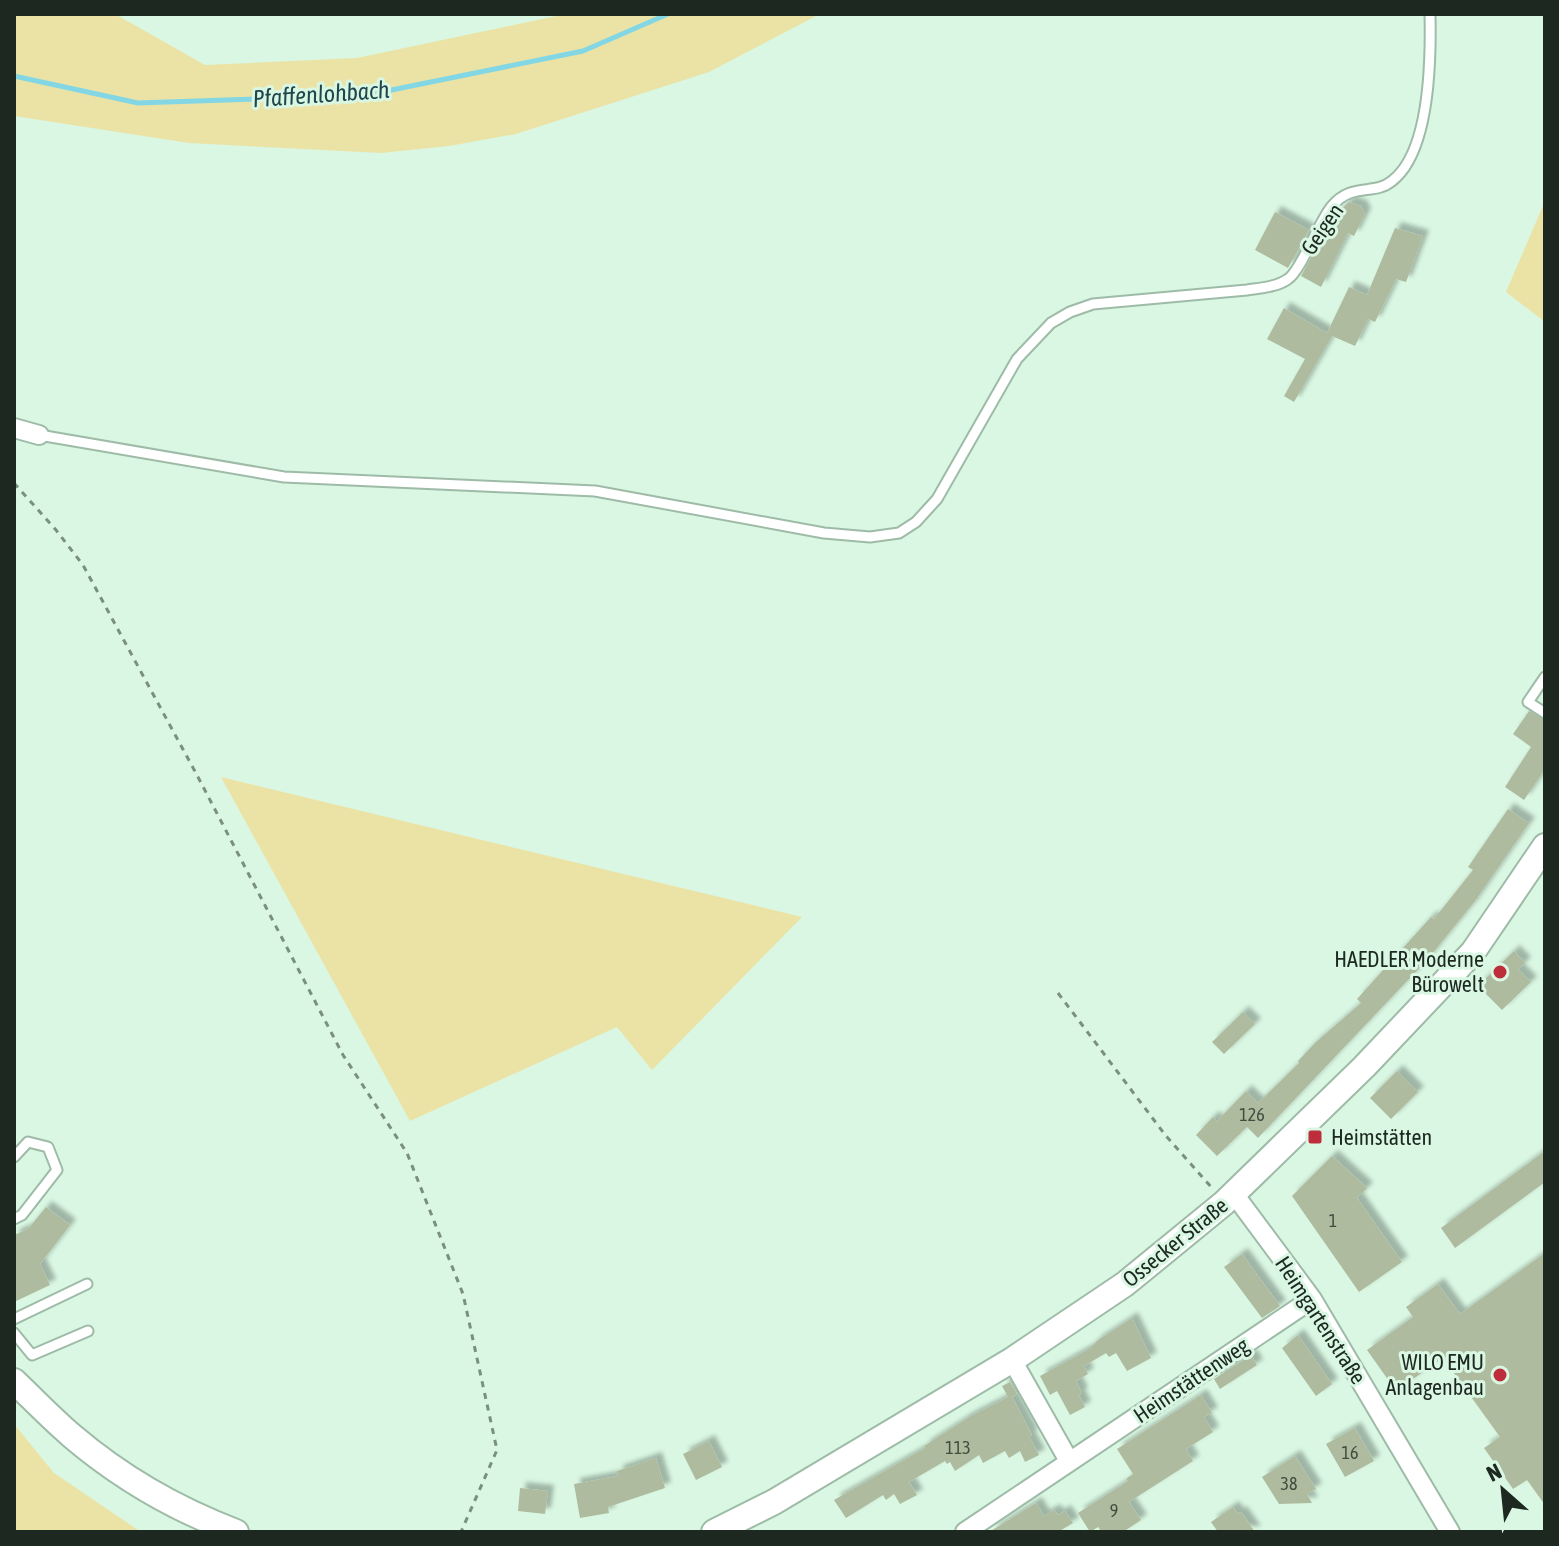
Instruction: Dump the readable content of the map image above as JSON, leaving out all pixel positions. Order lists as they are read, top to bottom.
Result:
{
  "streets": {
    "street": ["Ossecker Straße", "Heimgartenstraße", "Heimstättenweg"],
    "lane": ["Geigen"]
  },
  "crossings": [
    ["Ossecker Straße", "Heimgartenstraße"],
    ["Heimgartenstraße", "Heimstättenweg"]
  ],
  "water": ["Pfaffenlohbach"],
  "places": {
    "other": ["HAEDLER Moderne Bürowelt", "WILO EMU Anlagenbau"],
    "transit": ["Heimstätten"]
  },
  "house_numbers": [
    "126",
    "1",
    "113",
    "16",
    "38",
    "9"
  ],
  "north": "top left"
}
